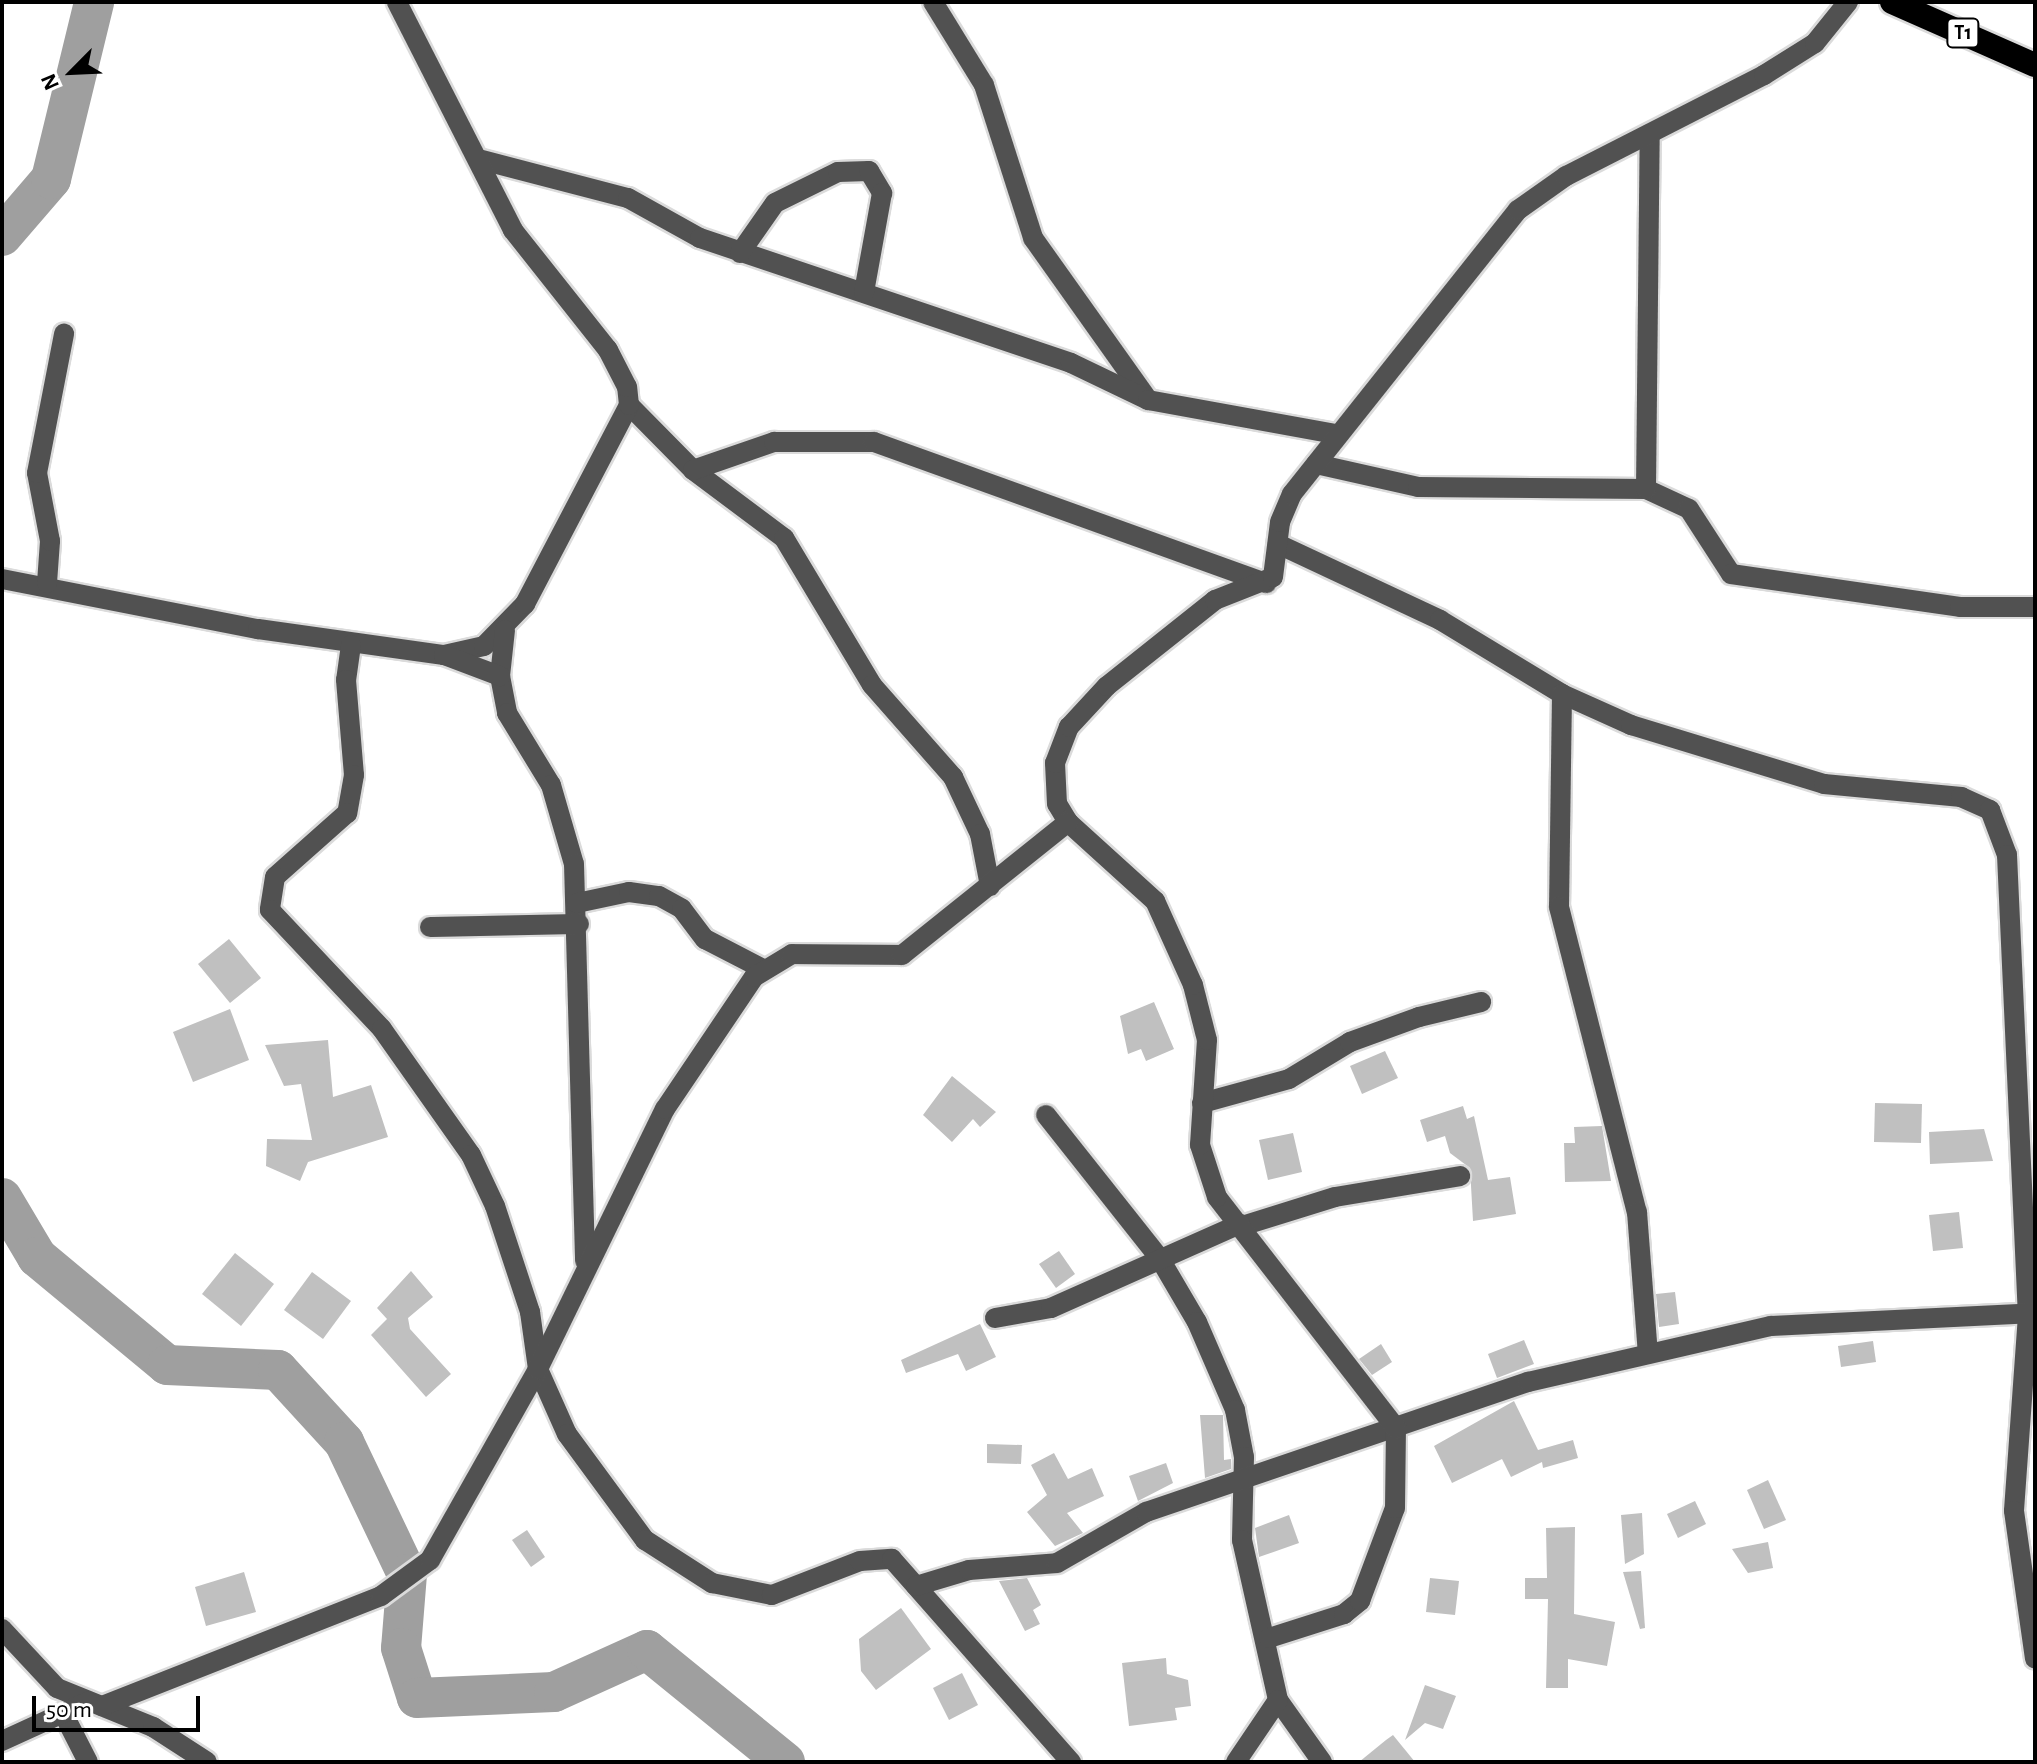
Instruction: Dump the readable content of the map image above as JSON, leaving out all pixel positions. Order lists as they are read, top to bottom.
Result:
{
  "streets": {
    "highway": ["T1"]
  },
  "scale_bar": "50 m",
  "north": "bottom left"
}
